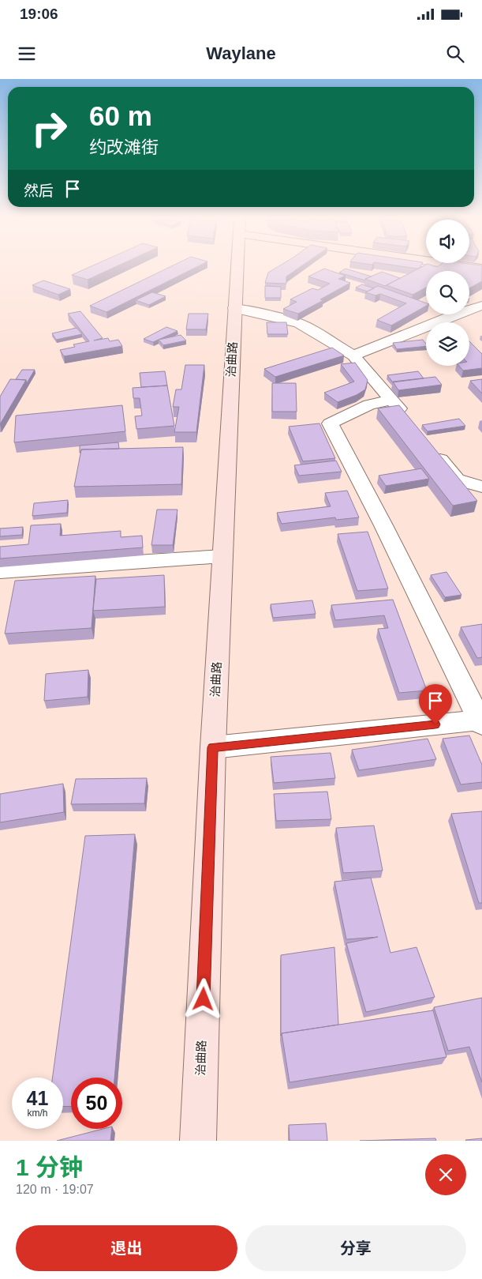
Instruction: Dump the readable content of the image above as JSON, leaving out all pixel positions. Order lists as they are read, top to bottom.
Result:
{
  "streets": {
    "main road": ["治曲路"]
  },
  "page": {
    "status": "19:06",
    "header": "Waylane",
    "turn": ["60 m", "约改滩街"],
    "then": "然后",
    "speed": "41 km/h",
    "limit": "50",
    "heading": ["1 分钟", "120 m · 19:07"],
    "buttons": ["退出", "分享"]
  }
}
